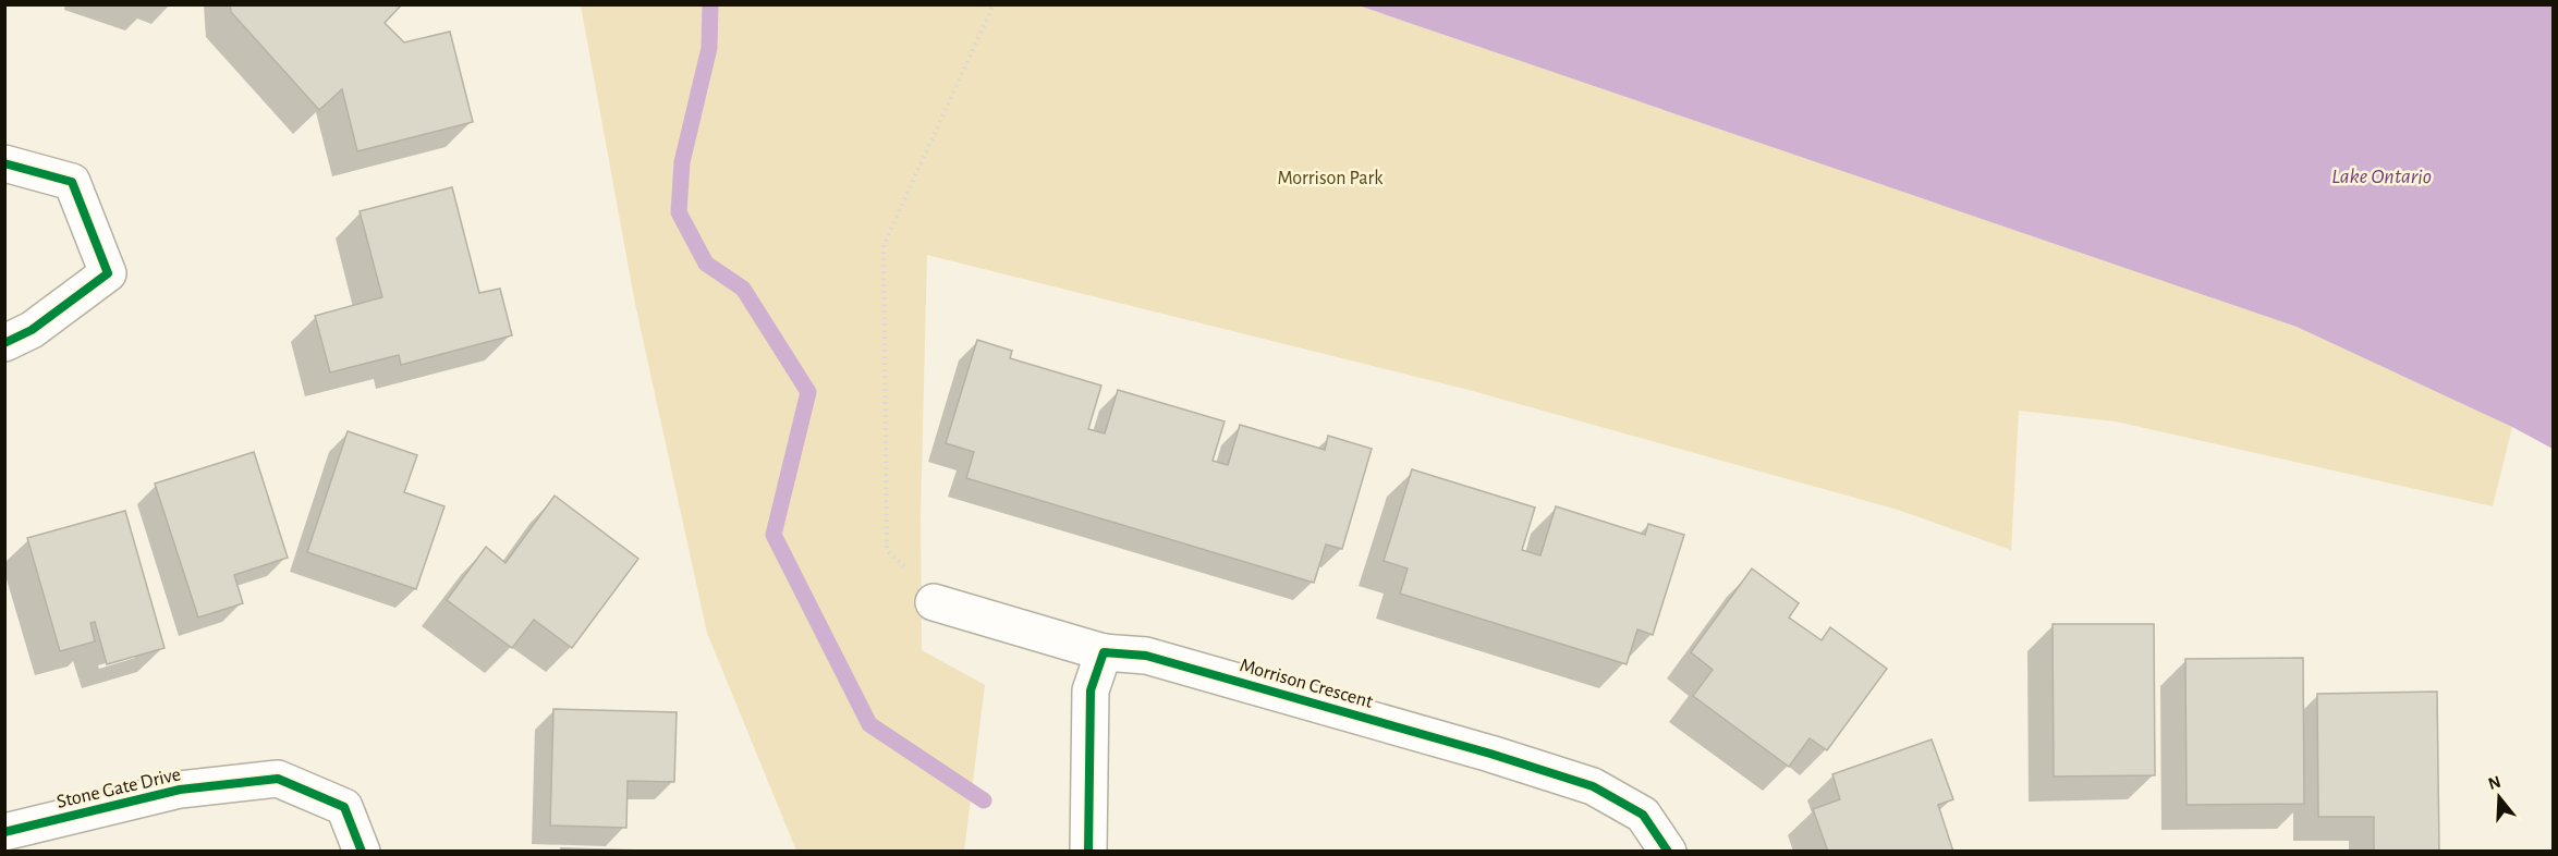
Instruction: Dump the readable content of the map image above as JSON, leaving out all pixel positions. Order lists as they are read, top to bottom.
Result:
{
  "streets": {
    "street": ["Morrison Crescent", "Stone Gate Drive"]
  },
  "water": ["Lake Ontario"],
  "parks": ["Morrison Park"],
  "north": "top"
}
